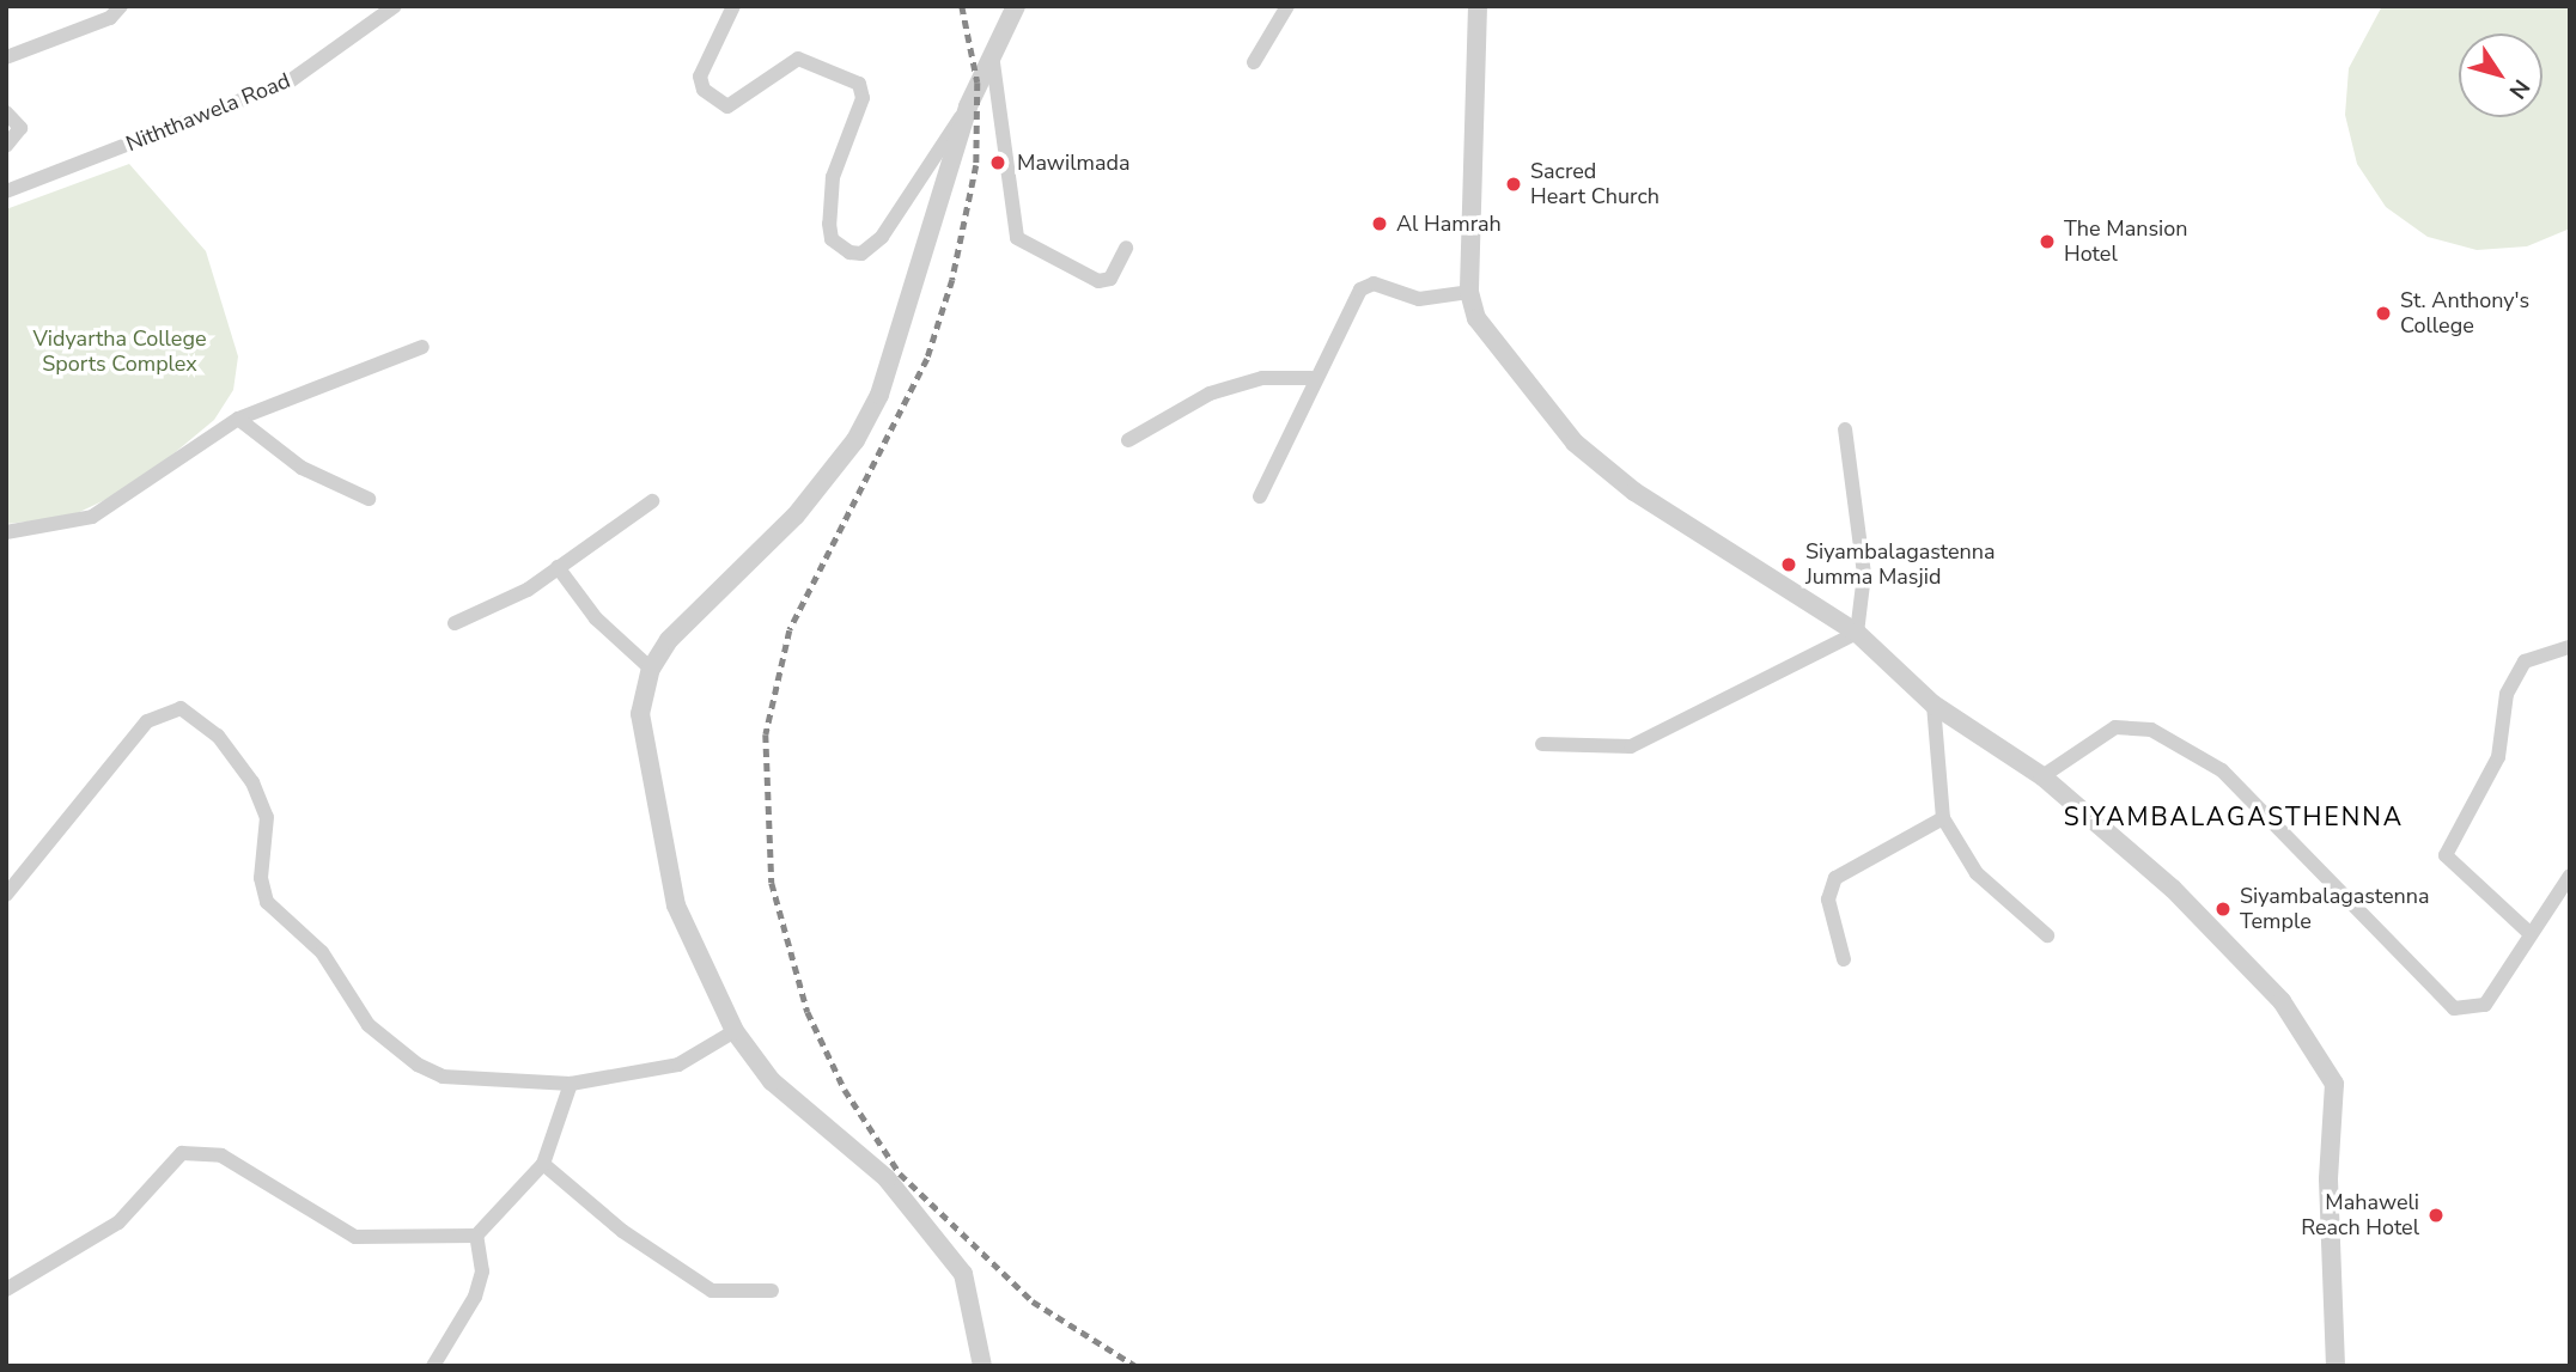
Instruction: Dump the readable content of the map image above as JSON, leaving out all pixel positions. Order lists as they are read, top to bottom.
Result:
{
  "streets": {
    "street": ["Niththawela Road"]
  },
  "districts": ["SIYAMBALAGASTHENNA"],
  "parks": ["Vidyartha College Sports Complex"],
  "places": [
    "Mawilmada",
    "Sacred Heart Church",
    "Al Hamrah",
    "The Mansion Hotel",
    "St. Anthony's College",
    "Siyambalagastenna Jumma Masjid",
    "Siyambalagastenna Temple",
    "Mahaweli Reach Hotel"
  ],
  "north": "bottom right"
}
